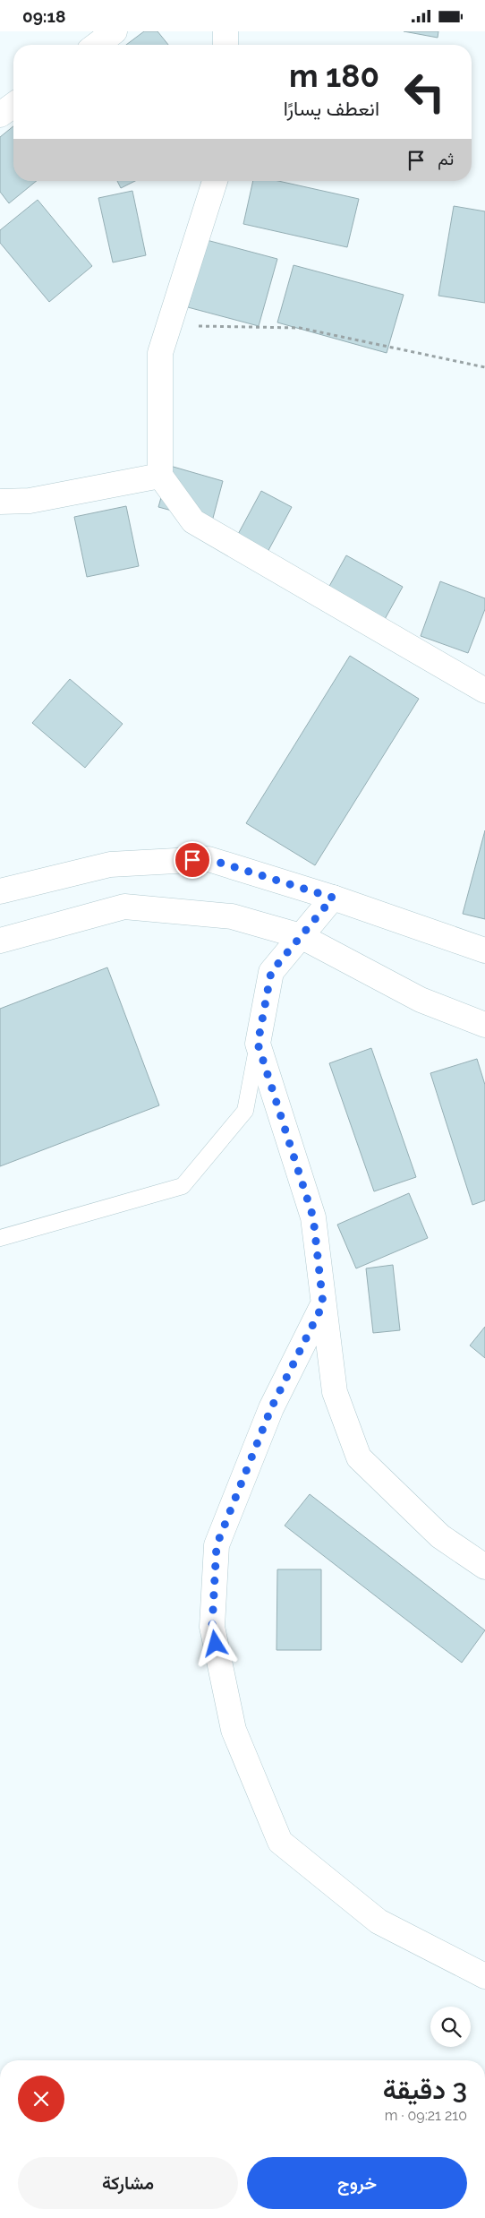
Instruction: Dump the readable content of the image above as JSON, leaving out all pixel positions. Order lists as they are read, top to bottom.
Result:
{
  "page": {
    "status": "09:18",
    "turn": ["180 m", "انعطف يسارًا"],
    "then": "ثم",
    "heading": ["3 دقيقة", "210 m · 09:21"],
    "buttons": ["خروج", "مشاركة"]
  }
}
